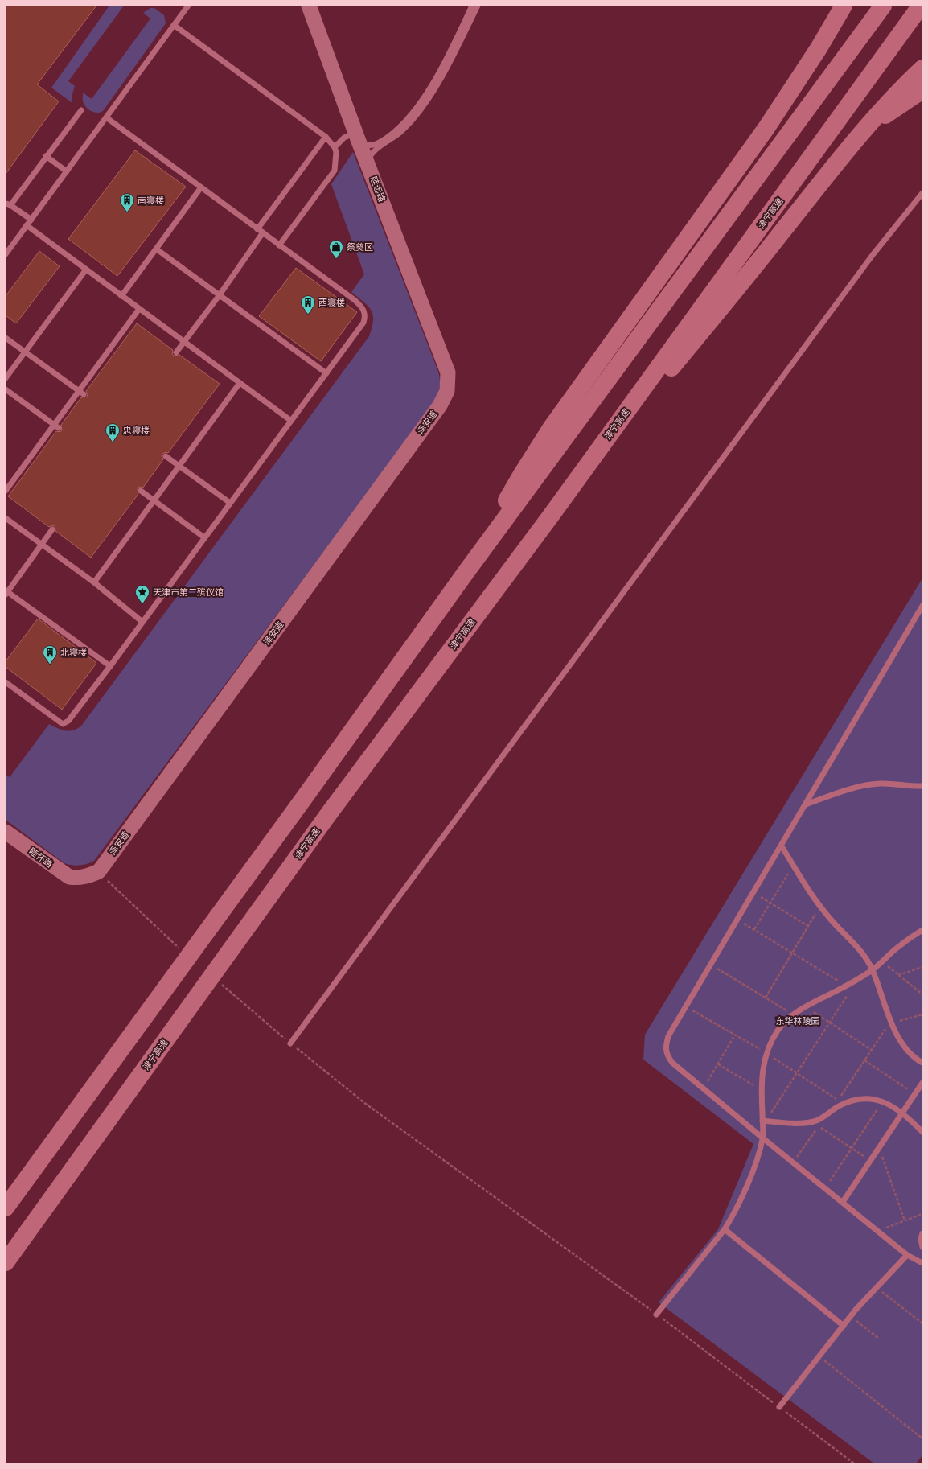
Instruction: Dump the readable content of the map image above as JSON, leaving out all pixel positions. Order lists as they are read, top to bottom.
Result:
{
  "streets": {
    "highway": ["津宁高速"],
    "street": ["睦远路", "泽安道", "睦怀路"]
  },
  "crossings": [
    ["睦远路", "泽安道"],
    ["泽安道", "睦怀路"]
  ],
  "parks": ["东华林陵园"],
  "places": {
    "building": [
      "南寝楼",
      "西寝楼",
      "忠寝楼",
      "北寝楼"
    ],
    "shop": ["祭奠区"],
    "place": ["天津市第二殡仪馆"]
  }
}
